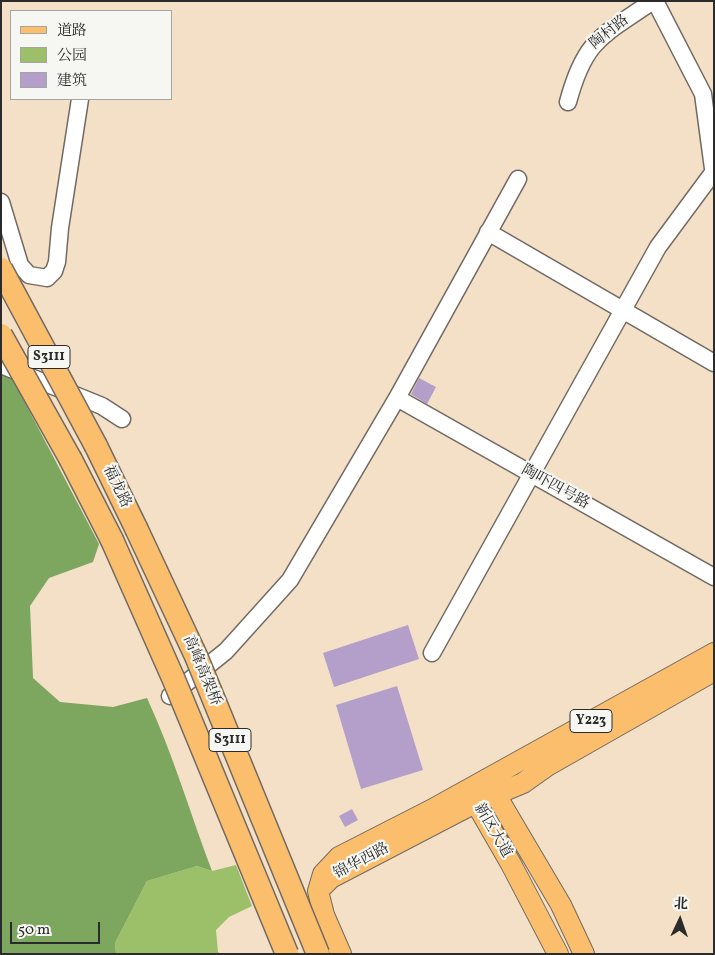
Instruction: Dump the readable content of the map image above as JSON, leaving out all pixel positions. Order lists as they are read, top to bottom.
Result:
{
  "streets": {
    "highway": ["S3111", "福龙路", "高峰高架桥"],
    "main road": ["Y223", "新区大道", "锦华西路"],
    "street": ["陶村路", "陶吓四号路"]
  },
  "crossings": [
    ["福龙路", "高峰高架桥"],
    ["Y223", "新区大道"],
    ["新区大道", "锦华西路"]
  ],
  "legend": ["道路", "公园", "建筑"],
  "scale_bar": "50 m",
  "north": "top"
}
